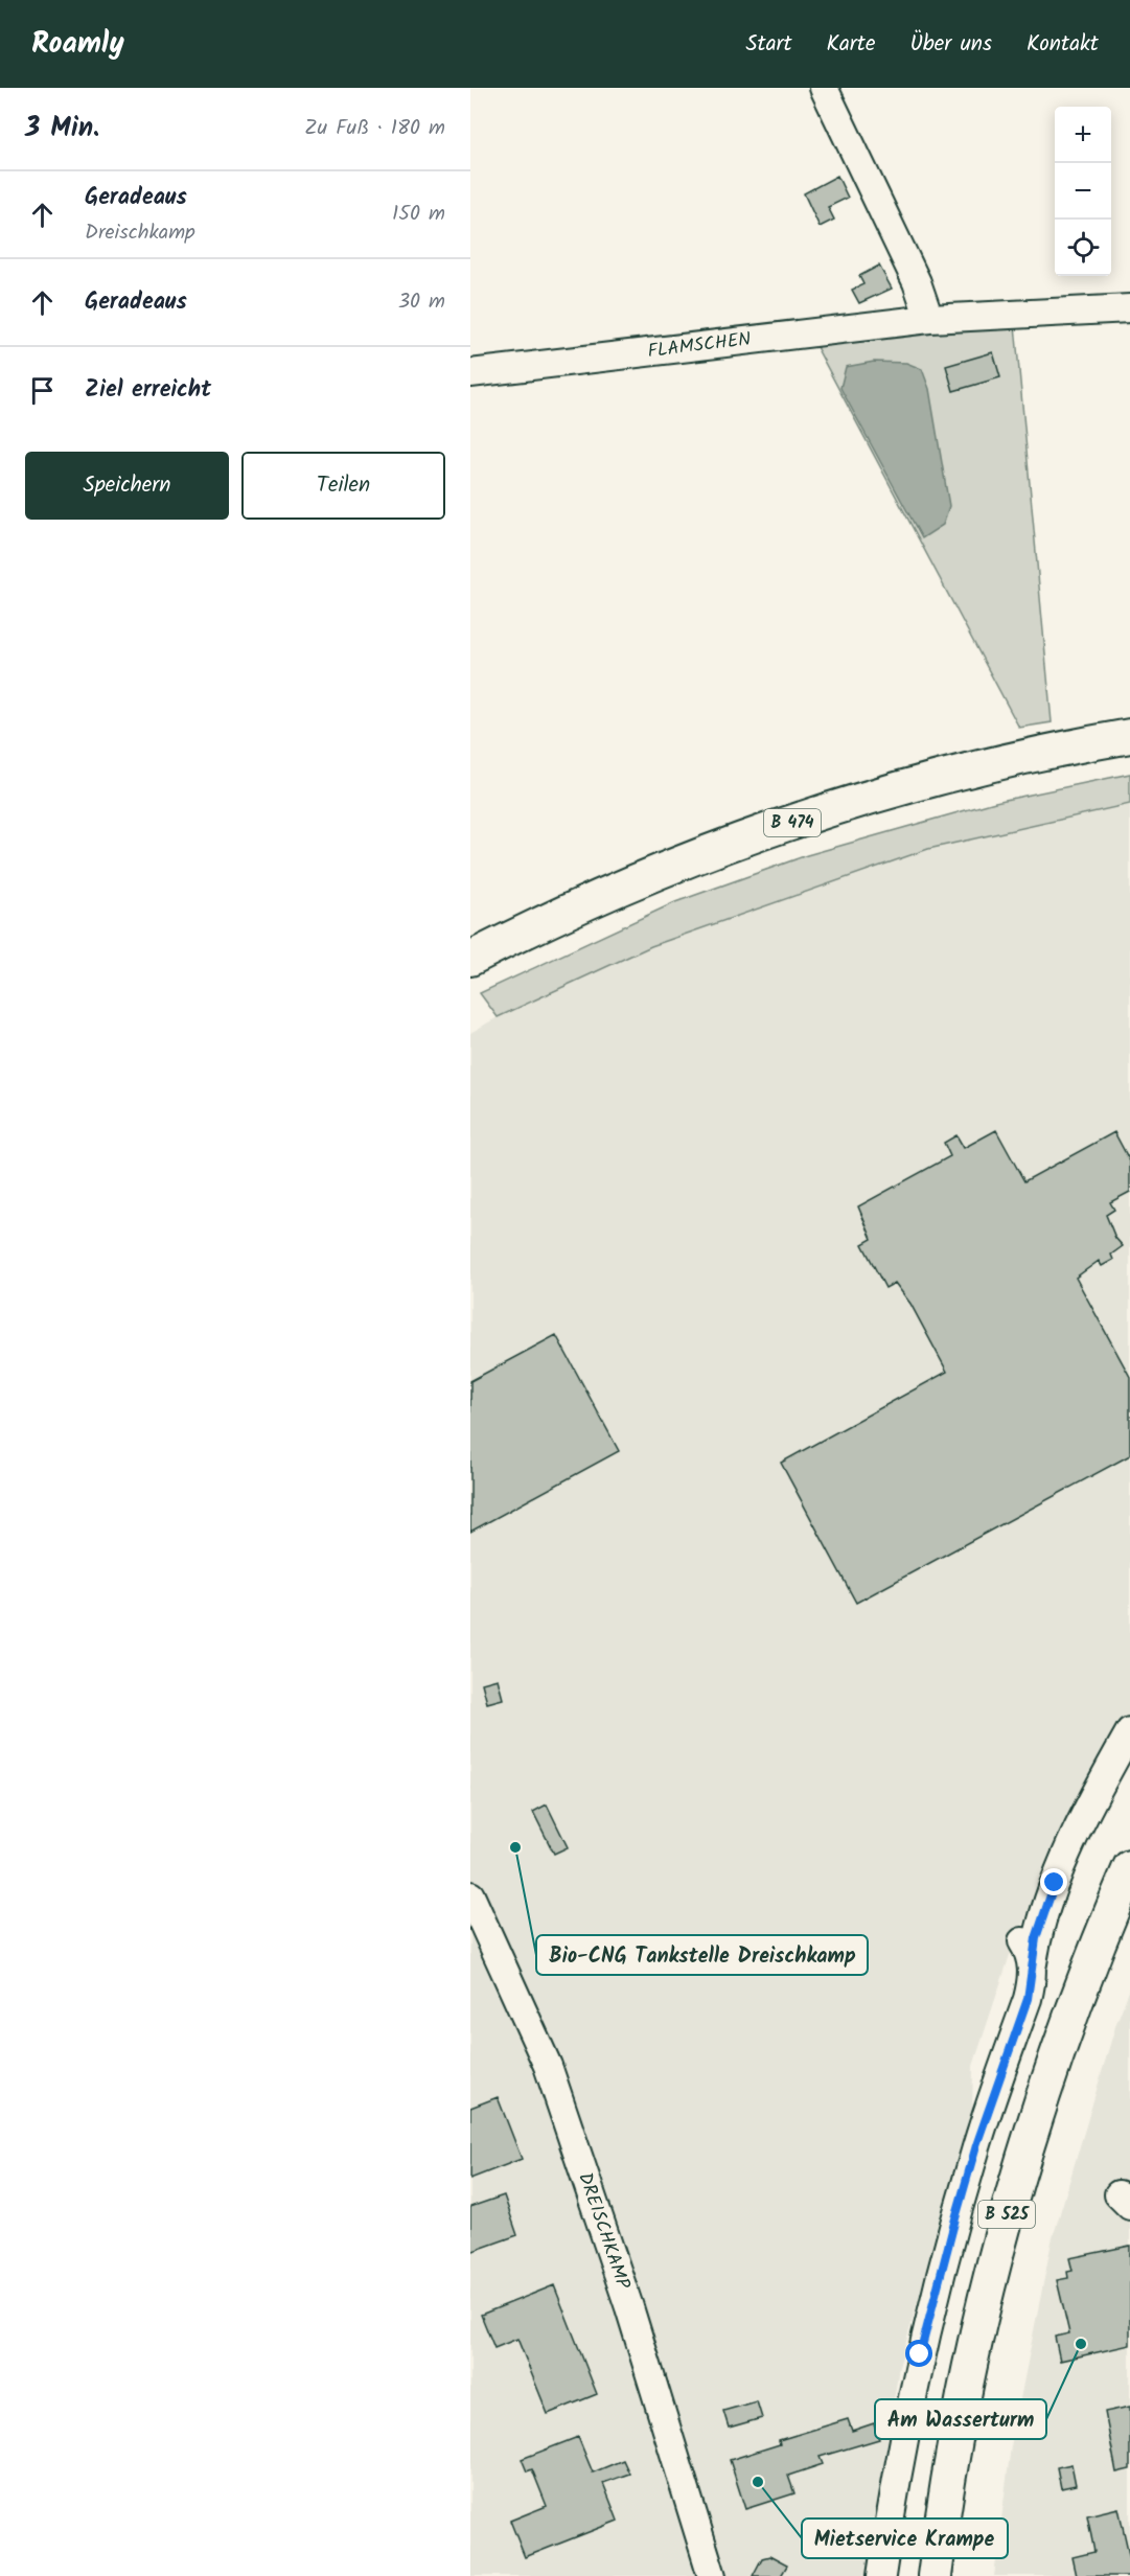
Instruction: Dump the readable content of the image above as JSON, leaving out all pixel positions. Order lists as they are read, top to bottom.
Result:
{
  "streets": {
    "main road": ["B 474", "B 525"],
    "street": ["FLAMSCHEN", "DREISCHKAMP"]
  },
  "places": ["Bio-CNG Tankstelle Dreischkamp", "Am Wasserturm", "Mietservice Krampe"],
  "page": {
    "header": "Roamly",
    "nav": [
      "Start",
      "Karte",
      "Über uns",
      "Kontakt"
    ],
    "heading": ["3 Min.", "Zu Fuß · 180 m"],
    "map_buttons": ["+", "−"],
    "list": [
      ["Geradeaus", "Dreischkamp", "150 m"],
      ["Geradeaus", "30 m"],
      "Ziel erreicht"
    ],
    "buttons": ["Speichern", "Teilen"]
  }
}
